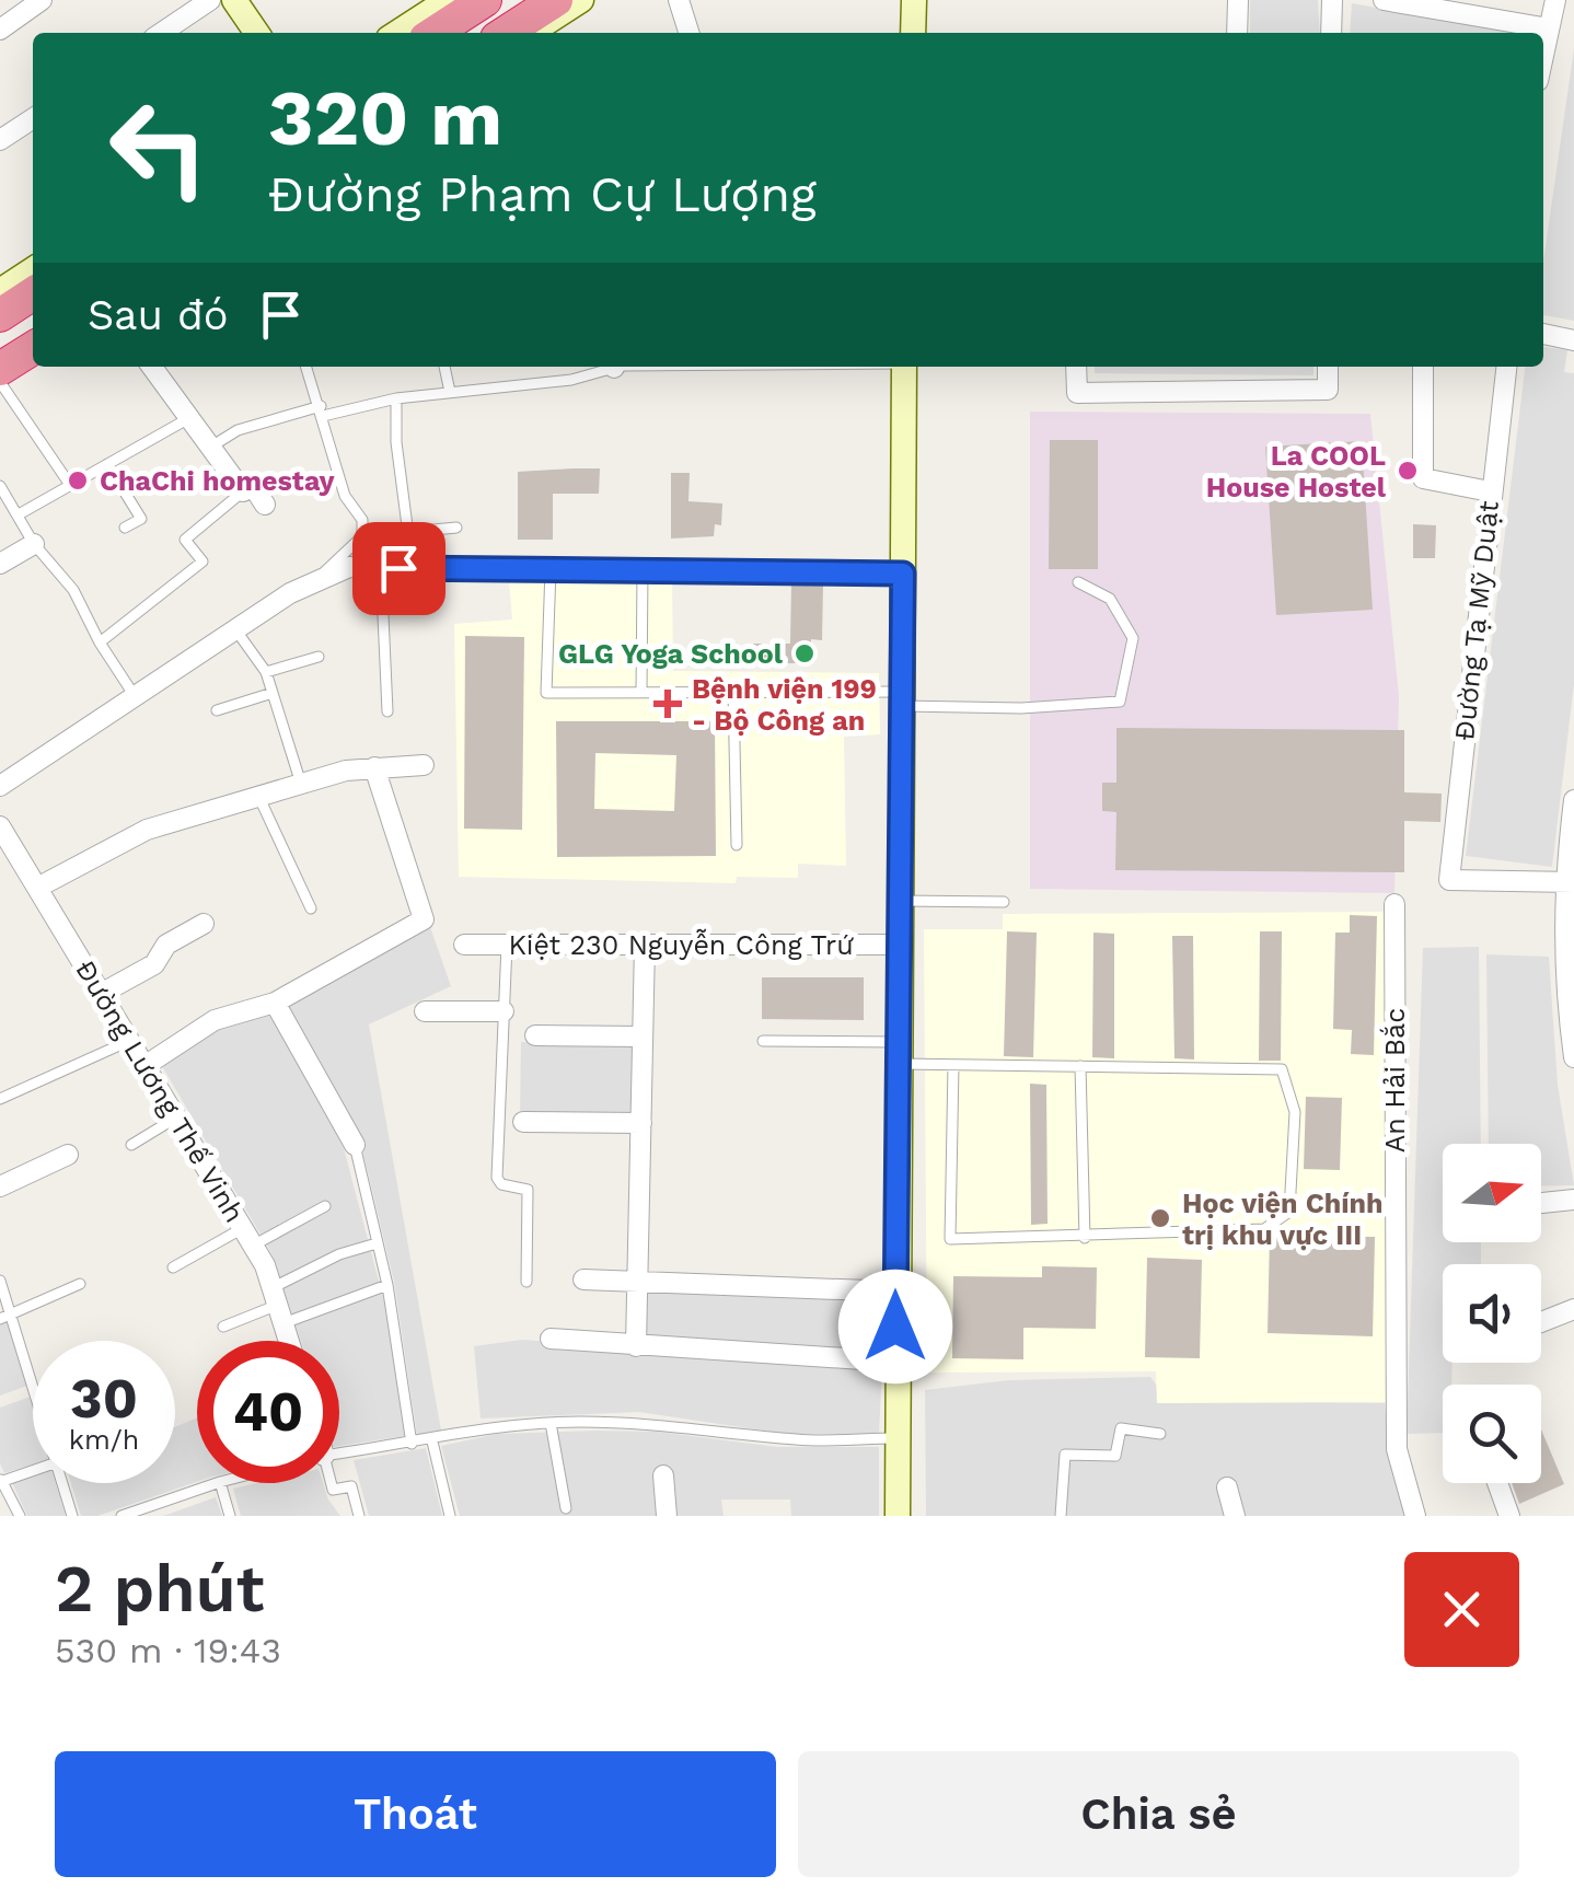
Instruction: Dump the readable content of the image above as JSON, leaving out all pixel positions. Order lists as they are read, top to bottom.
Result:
{
  "streets": {
    "street": [
      "Đường Tạ Mỹ Duật",
      "Kiệt 230 Nguyễn Công Trứ",
      "An Hải Bắc",
      "Đường Lương Thế Vinh"
    ]
  },
  "places": {
    "other": [
      "La COOL House Hostel",
      "ChaChi homestay",
      "GLG Yoga School",
      "Học viện Chính trị khu vực III"
    ],
    "health": ["Bệnh viện 199 - Bộ Công an"]
  },
  "north": "right",
  "page": {
    "turn": ["320 m", "Đường Phạm Cự Lượng"],
    "then": "Sau đó",
    "speed": "30 km/h",
    "limit": "40",
    "heading": ["2 phút", "530 m · 19:43"],
    "buttons": ["Thoát", "Chia sẻ"]
  }
}
